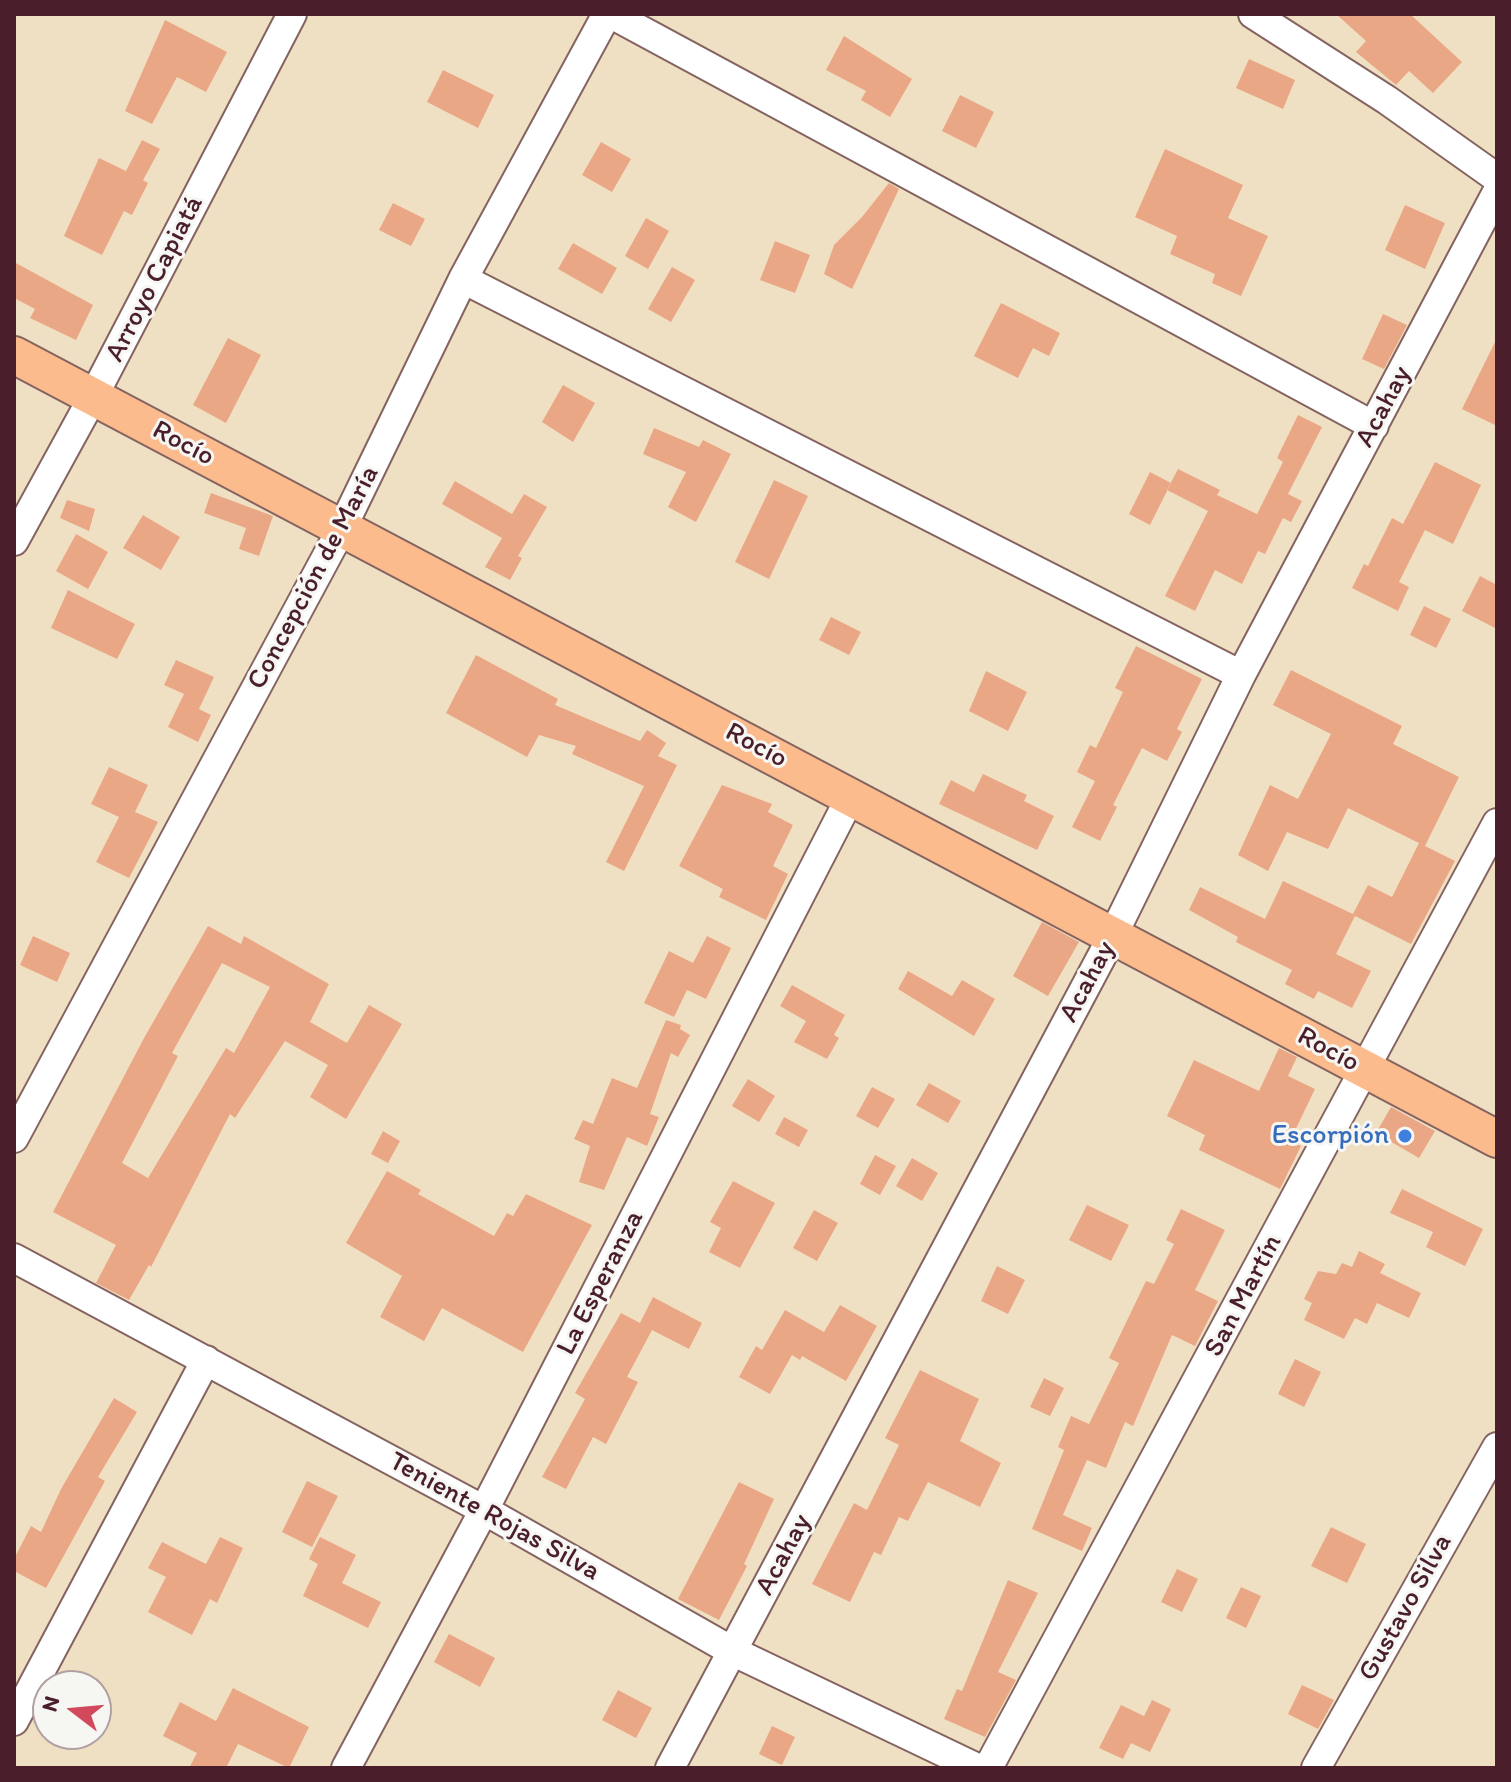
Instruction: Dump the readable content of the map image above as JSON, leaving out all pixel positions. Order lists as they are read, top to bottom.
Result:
{
  "streets": {
    "main road": ["Rocío"],
    "street": [
      "Arroyo Capiatá",
      "Acahay",
      "Concepción de María",
      "La Esperanza",
      "San Martín",
      "Teniente Rojas Silva",
      "Gustavo Silva"
    ]
  },
  "crossings": [
    ["Arroyo Capiatá", "Rocío"],
    ["Acahay", "Rocío"],
    ["Acahay", "Teniente Rojas Silva"],
    ["Rocío", "Concepción de María"],
    ["Rocío", "La Esperanza"],
    ["Rocío", "San Martín"],
    ["La Esperanza", "Teniente Rojas Silva"]
  ],
  "places": ["Escorpión"],
  "north": "left"
}
